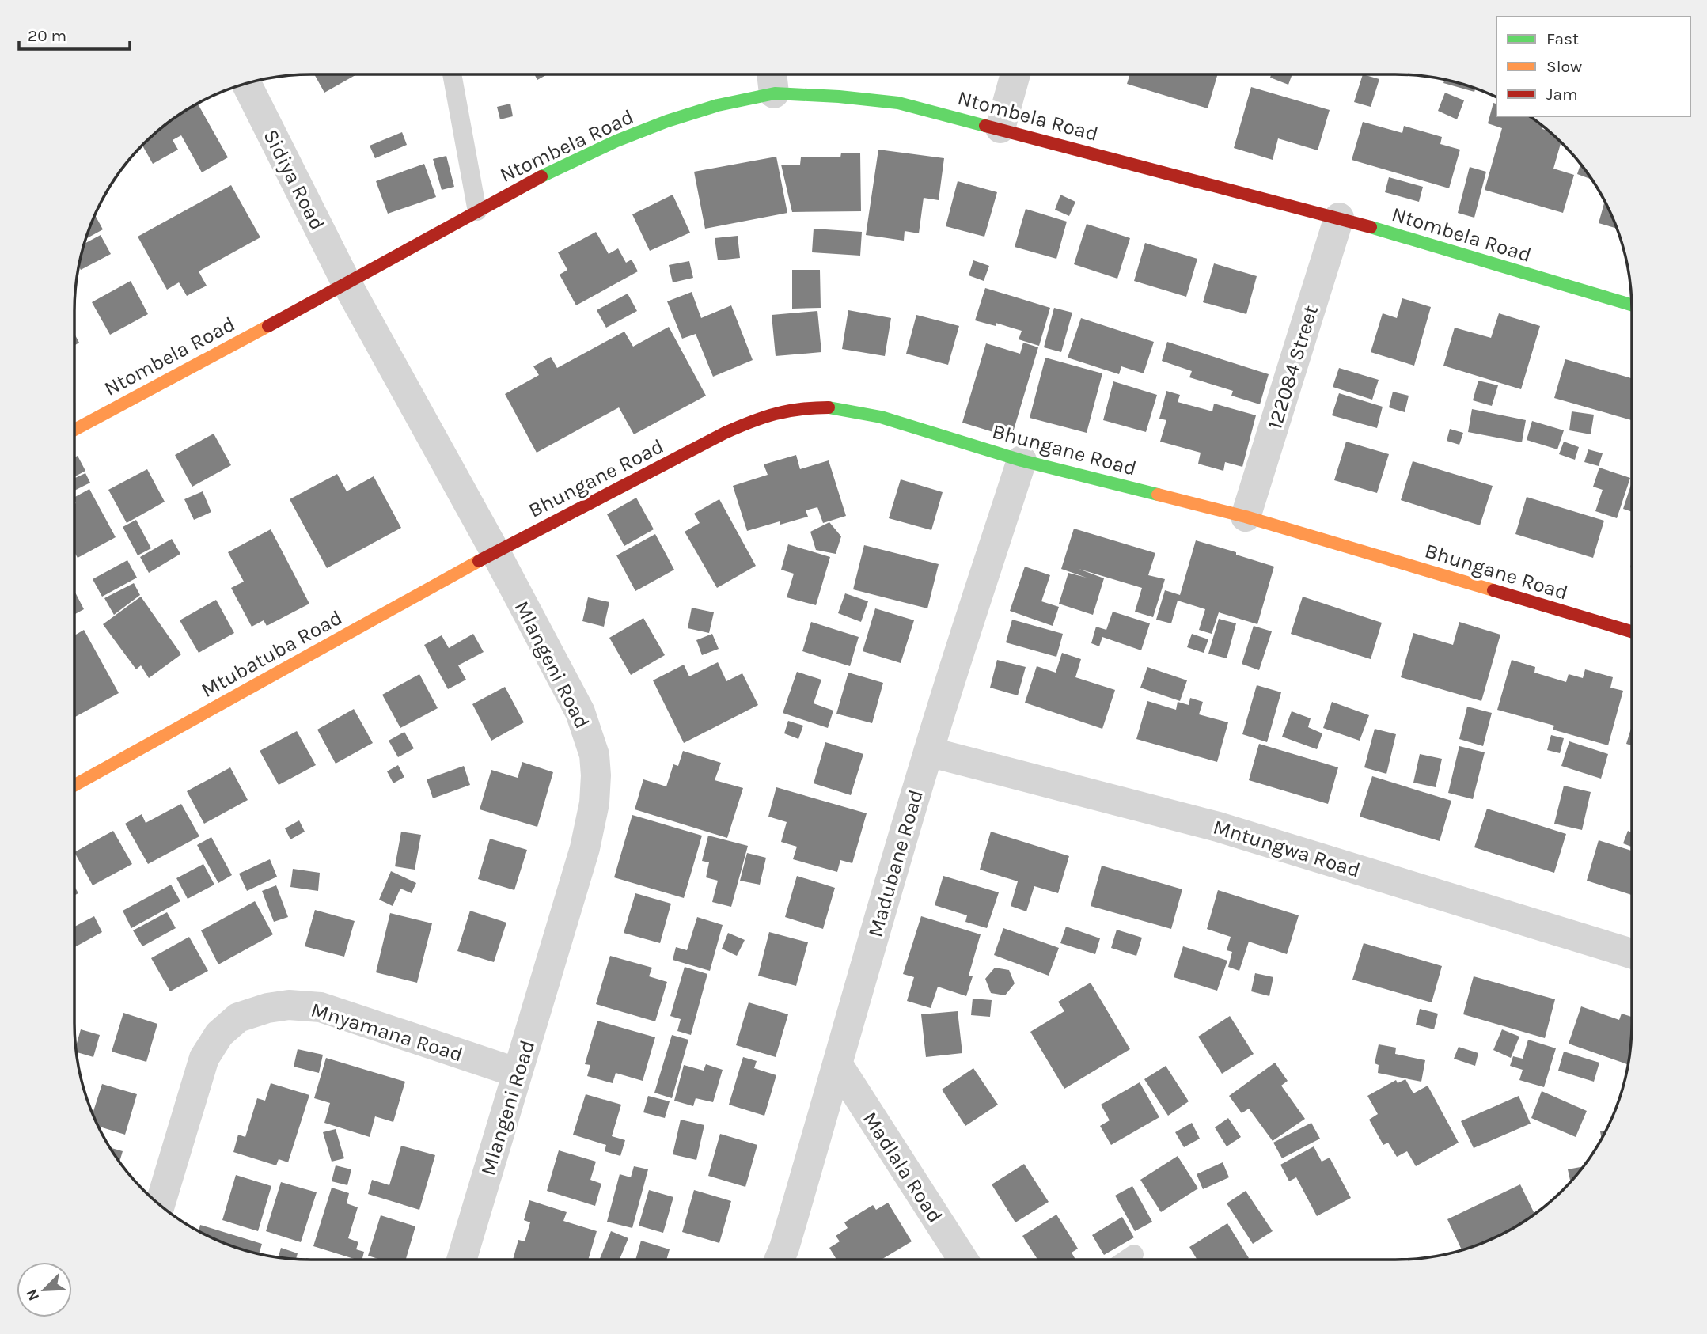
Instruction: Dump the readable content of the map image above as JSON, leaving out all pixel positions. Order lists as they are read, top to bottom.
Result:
{
  "streets": {
    "street": [
      "Ntombela Road",
      "Sidiya Road",
      "122084 Street",
      "Bhungane Road",
      "Mtubatuba Road",
      "Mlangeni Road",
      "Mntungwa Road",
      "Madubane Road",
      "Mnyamana Road",
      "Madlala Road"
    ]
  },
  "crossings": [
    ["Ntombela Road", "Sidiya Road"],
    ["Ntombela Road", "122084 Street"],
    ["Ntombela Road", "Mlangeni Road"],
    ["Sidiya Road", "Mlangeni Road"],
    ["122084 Street", "Bhungane Road"],
    ["Bhungane Road", "Mtubatuba Road"],
    ["Bhungane Road", "Mlangeni Road"],
    ["Bhungane Road", "Madubane Road"],
    ["Mtubatuba Road", "Mlangeni Road"],
    ["Mlangeni Road", "Mnyamana Road"],
    ["Mntungwa Road", "Madubane Road"],
    ["Madubane Road", "Madlala Road"]
  ],
  "legend": ["Fast", "Slow", "Jam"],
  "scale_bar": "20 m",
  "north": "bottom left"
}
